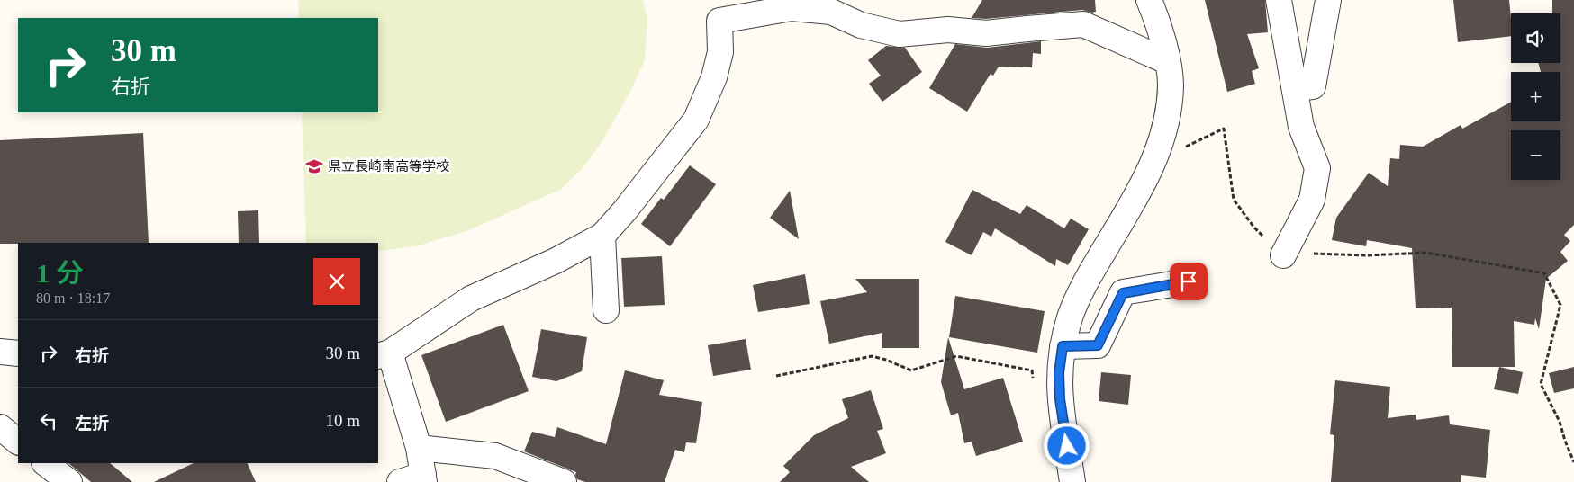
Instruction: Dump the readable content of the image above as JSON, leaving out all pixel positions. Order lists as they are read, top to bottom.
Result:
{
  "places": {
    "school or university": ["県立長崎南高等学校"]
  },
  "page": {
    "map_buttons": ["+", "−"],
    "turn": ["30 m", "右折"],
    "heading": ["1 分", "80 m · 18:17"],
    "list": [
      {
        "name": "右折",
        "value": "30 m"
      },
      {
        "name": "左折",
        "value": "10 m"
      }
    ]
  }
}
